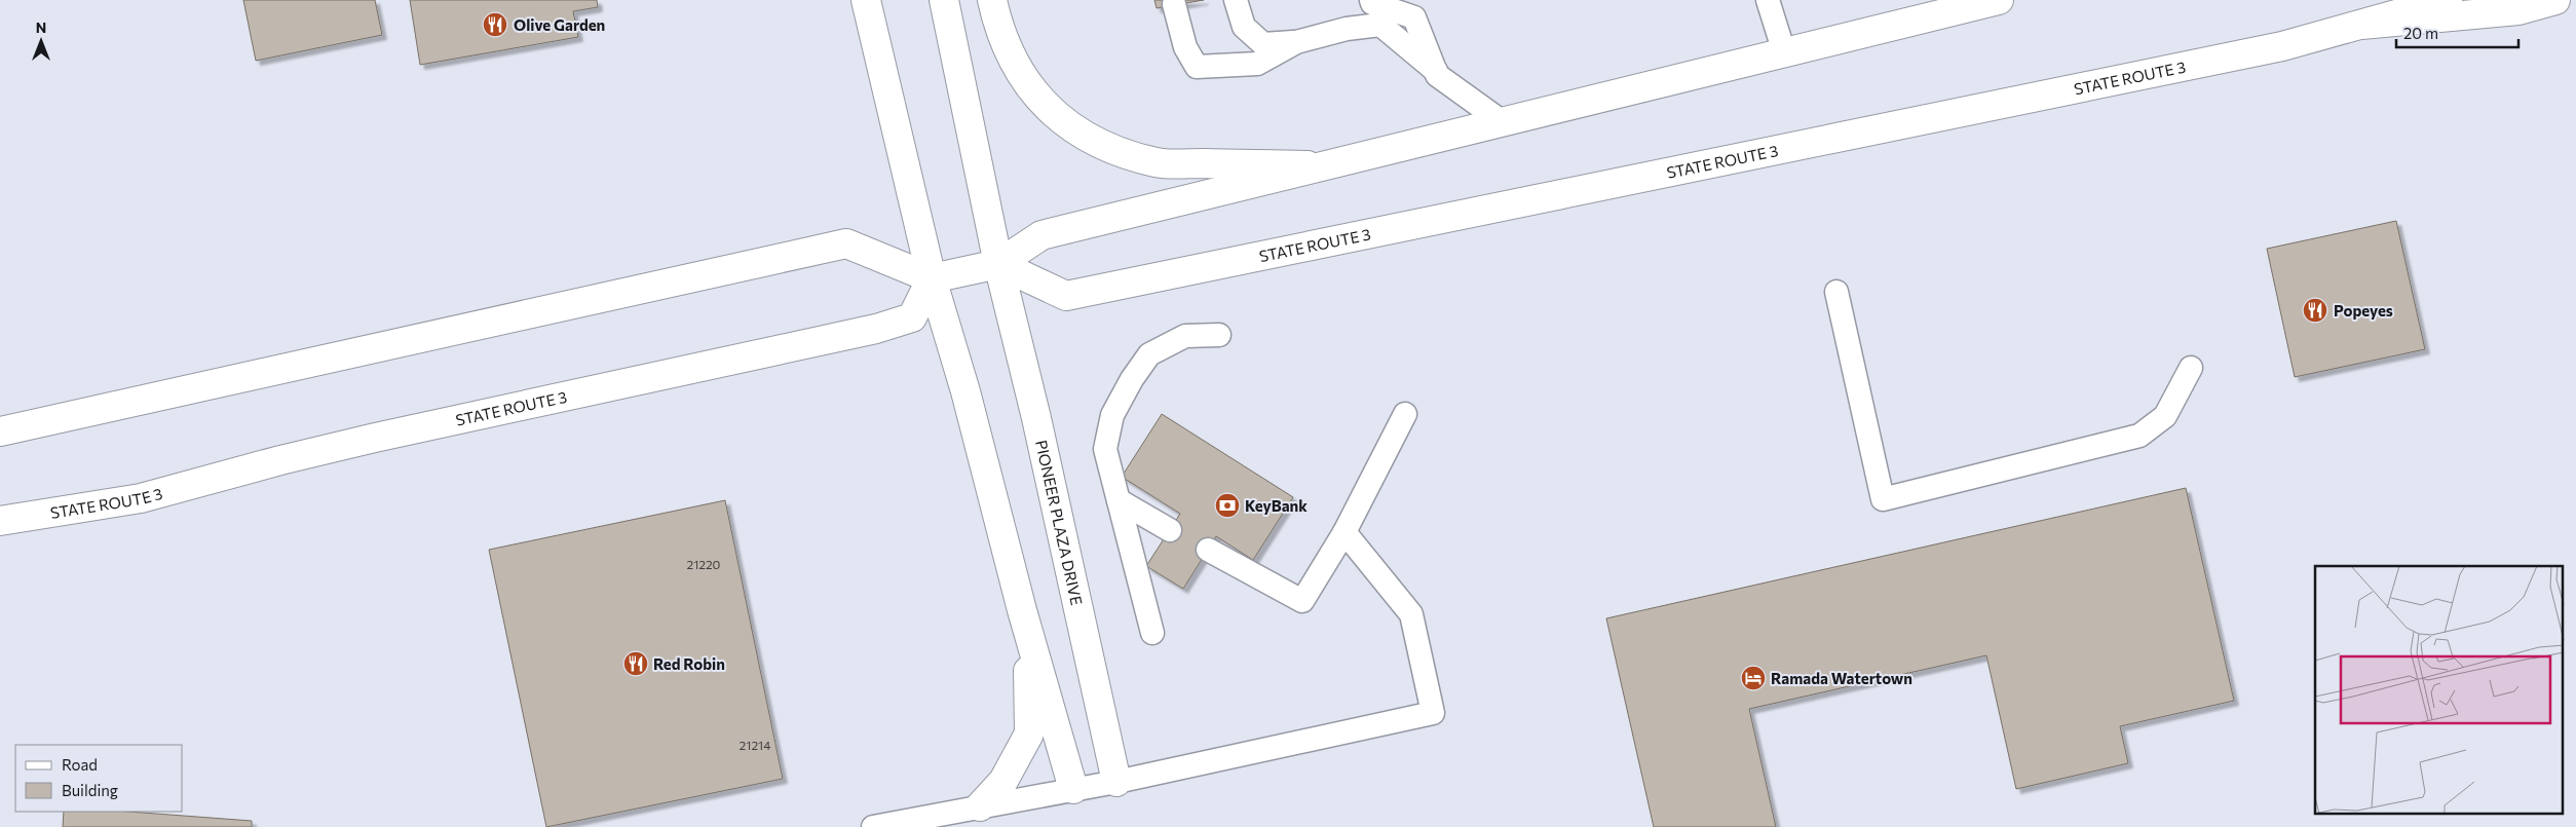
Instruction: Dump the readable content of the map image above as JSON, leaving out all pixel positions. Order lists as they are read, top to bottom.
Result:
{
  "streets": {
    "main road": ["STATE ROUTE 3", "PIONEER PLAZA DRIVE"]
  },
  "crossings": [
    ["STATE ROUTE 3", "PIONEER PLAZA DRIVE"]
  ],
  "places": {
    "restaurant": ["Olive Garden", "Popeyes", "Red Robin"],
    "bank": ["KeyBank"],
    "hotel": ["Ramada Watertown"]
  },
  "house_numbers": ["21220", "21214"],
  "legend": ["Road", "Building"],
  "scale_bar": "20 m",
  "north": "top"
}
